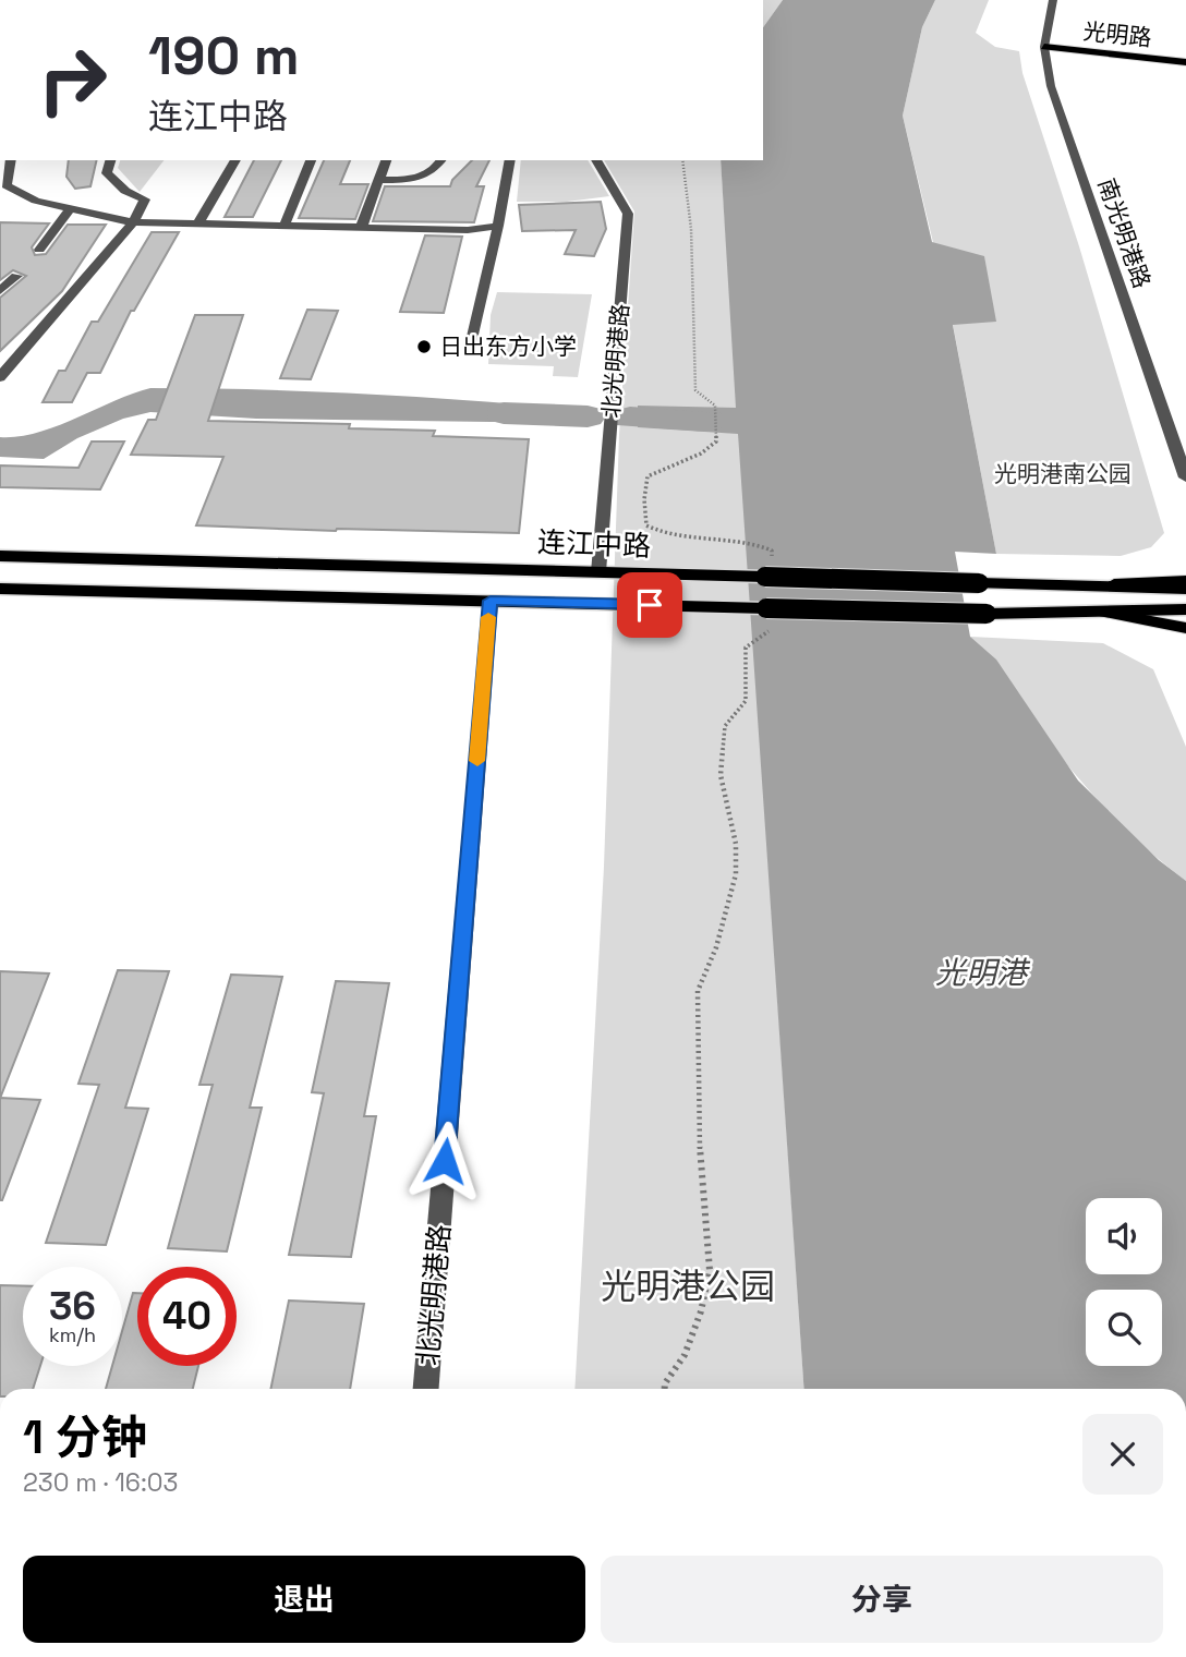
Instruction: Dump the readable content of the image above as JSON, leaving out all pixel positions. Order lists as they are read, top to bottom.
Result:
{
  "streets": {
    "highway": ["连江中路"],
    "main road": ["光明路"],
    "street": ["南光明港路", "北光明港路"]
  },
  "crossings": [
    ["光明路", "南光明港路"],
    ["北光明港路", "连江中路"]
  ],
  "water": ["光明港"],
  "parks": ["光明港南公园", "光明港公园"],
  "places": ["日出东方小学"],
  "page": {
    "turn": ["190 m", "连江中路"],
    "speed": "36 km/h",
    "limit": "40",
    "heading": ["1 分钟", "230 m · 16:03"],
    "buttons": ["退出", "分享"]
  }
}
